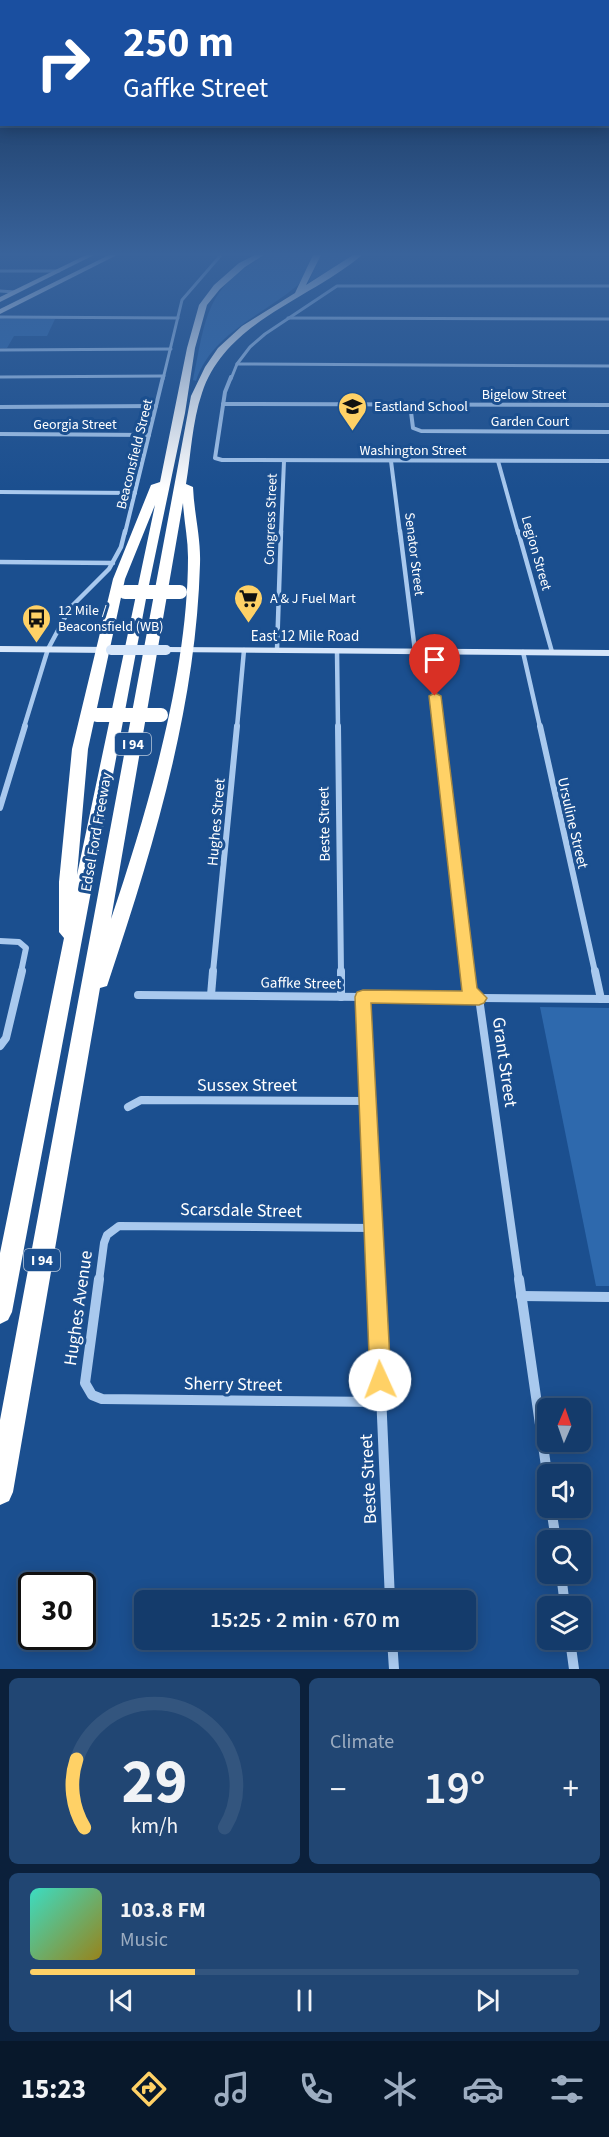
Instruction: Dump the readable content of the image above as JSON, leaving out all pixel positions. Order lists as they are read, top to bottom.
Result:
{
  "streets": {
    "highway": ["I 94", "Edsel Ford Freeway"],
    "main road": ["East 12 Mile Road"],
    "street": [
      "Bigelow Street",
      "Garden Court",
      "Georgia Street",
      "Washington Street",
      "Beaconsfield Street",
      "Congress Street",
      "Legion Street",
      "Senator Street",
      "Hughes Street",
      "Ursuline Street",
      "Beste Street",
      "Gaffke Street",
      "Grant Street",
      "Sussex Street",
      "Scarsdale Street",
      "Hughes Avenue",
      "Sherry Street"
    ]
  },
  "crossings": [
    ["Bigelow Street", "Garden Court"],
    ["Bigelow Street", "Washington Street"],
    ["Georgia Street", "Beaconsfield Street"],
    ["Washington Street", "Congress Street"],
    ["Washington Street", "Legion Street"],
    ["Washington Street", "Senator Street"],
    ["Beaconsfield Street", "East 12 Mile Road"],
    ["Congress Street", "East 12 Mile Road"],
    ["Legion Street", "East 12 Mile Road"],
    ["Senator Street", "East 12 Mile Road"],
    ["East 12 Mile Road", "Hughes Street"],
    ["East 12 Mile Road", "Ursuline Street"],
    ["East 12 Mile Road", "Beste Street"],
    ["East 12 Mile Road", "Grant Street"],
    ["Hughes Street", "Gaffke Street"],
    ["Ursuline Street", "Gaffke Street"],
    ["Beste Street", "Gaffke Street"],
    ["Beste Street", "Sussex Street"],
    ["Beste Street", "Scarsdale Street"],
    ["Beste Street", "Sherry Street"],
    ["Gaffke Street", "Grant Street"],
    ["Scarsdale Street", "Hughes Avenue"],
    ["Hughes Avenue", "Sherry Street"]
  ],
  "places": {
    "school or university": ["Eastland School"],
    "supermarket": ["A & J Fuel Mart"],
    "bus stop": ["12 Mile / Beaconsfield (WB)"]
  },
  "north": "top",
  "page": {
    "turn": ["250 m", "Gaffke Street"],
    "limit": "30",
    "trip": "15:25 · 2 min · 670 m",
    "tile": "Climate",
    "heat": ["−", "19°", "+"],
    "song": ["103.8 FM", "Music"],
    "tabs": "15:23",
    "gauge": ["29", "km/h"]
  }
}
